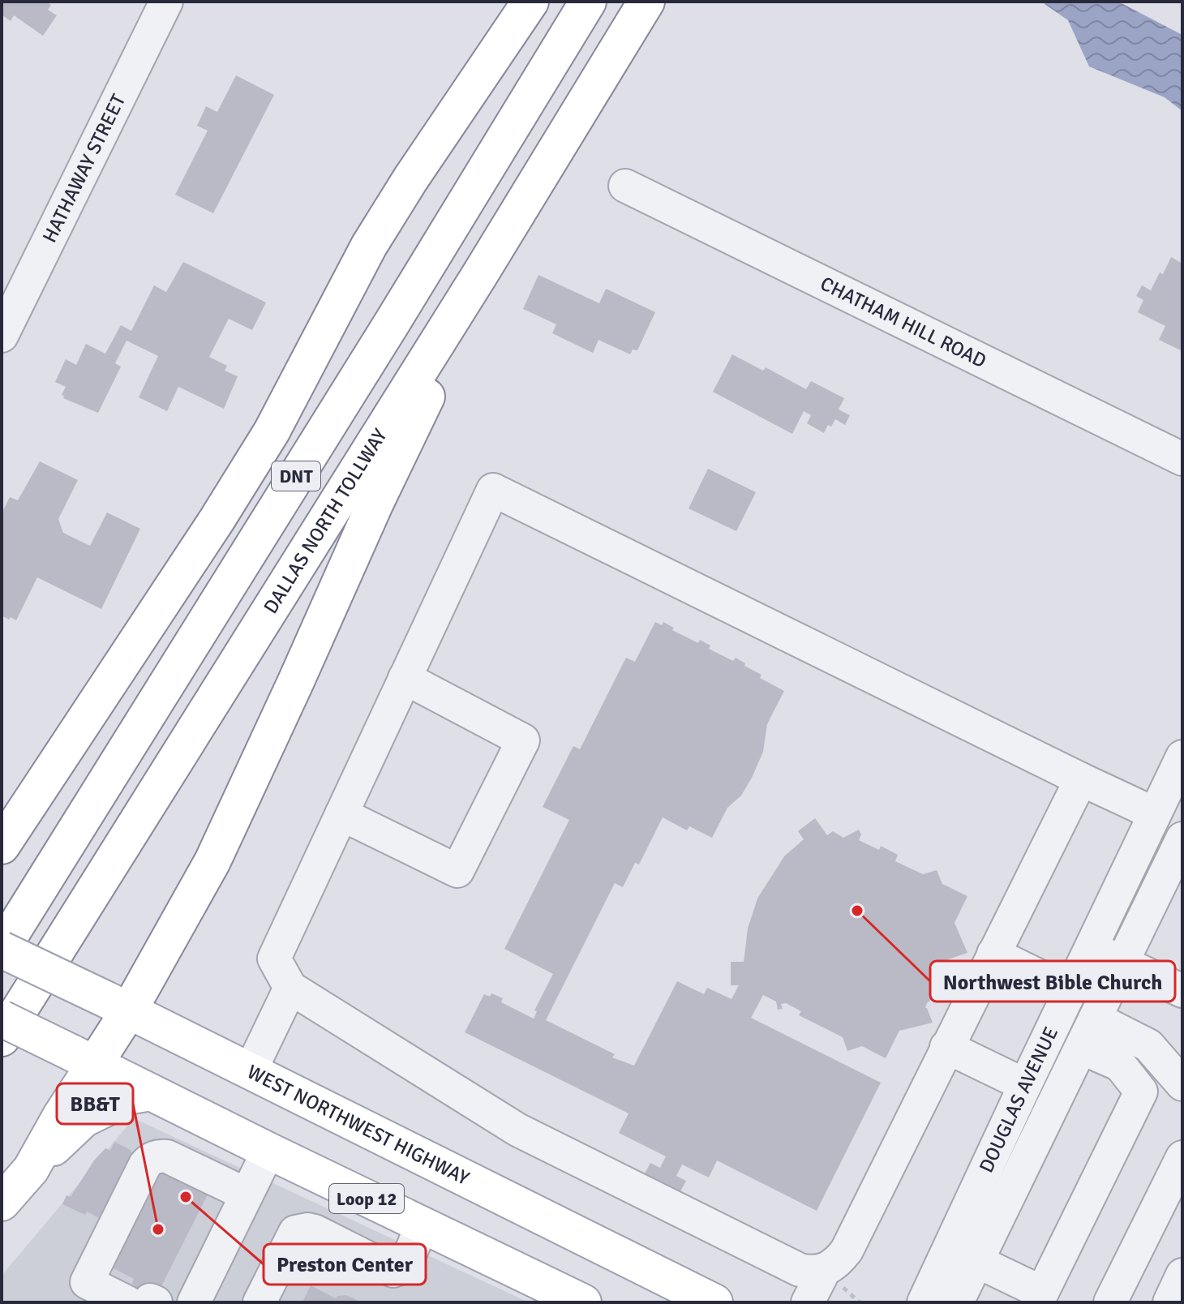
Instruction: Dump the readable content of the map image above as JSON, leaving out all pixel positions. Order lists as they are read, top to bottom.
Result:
{
  "streets": {
    "main road": [
      "DNT",
      "DALLAS NORTH TOLLWAY",
      "WEST NORTHWEST HIGHWAY",
      "Loop 12"
    ],
    "street": ["HATHAWAY STREET", "CHATHAM HILL ROAD", "DOUGLAS AVENUE"]
  },
  "crossings": [
    ["DNT", "WEST NORTHWEST HIGHWAY"]
  ],
  "places": ["Northwest Bible Church", "Preston Center", "BB&T"]
}
